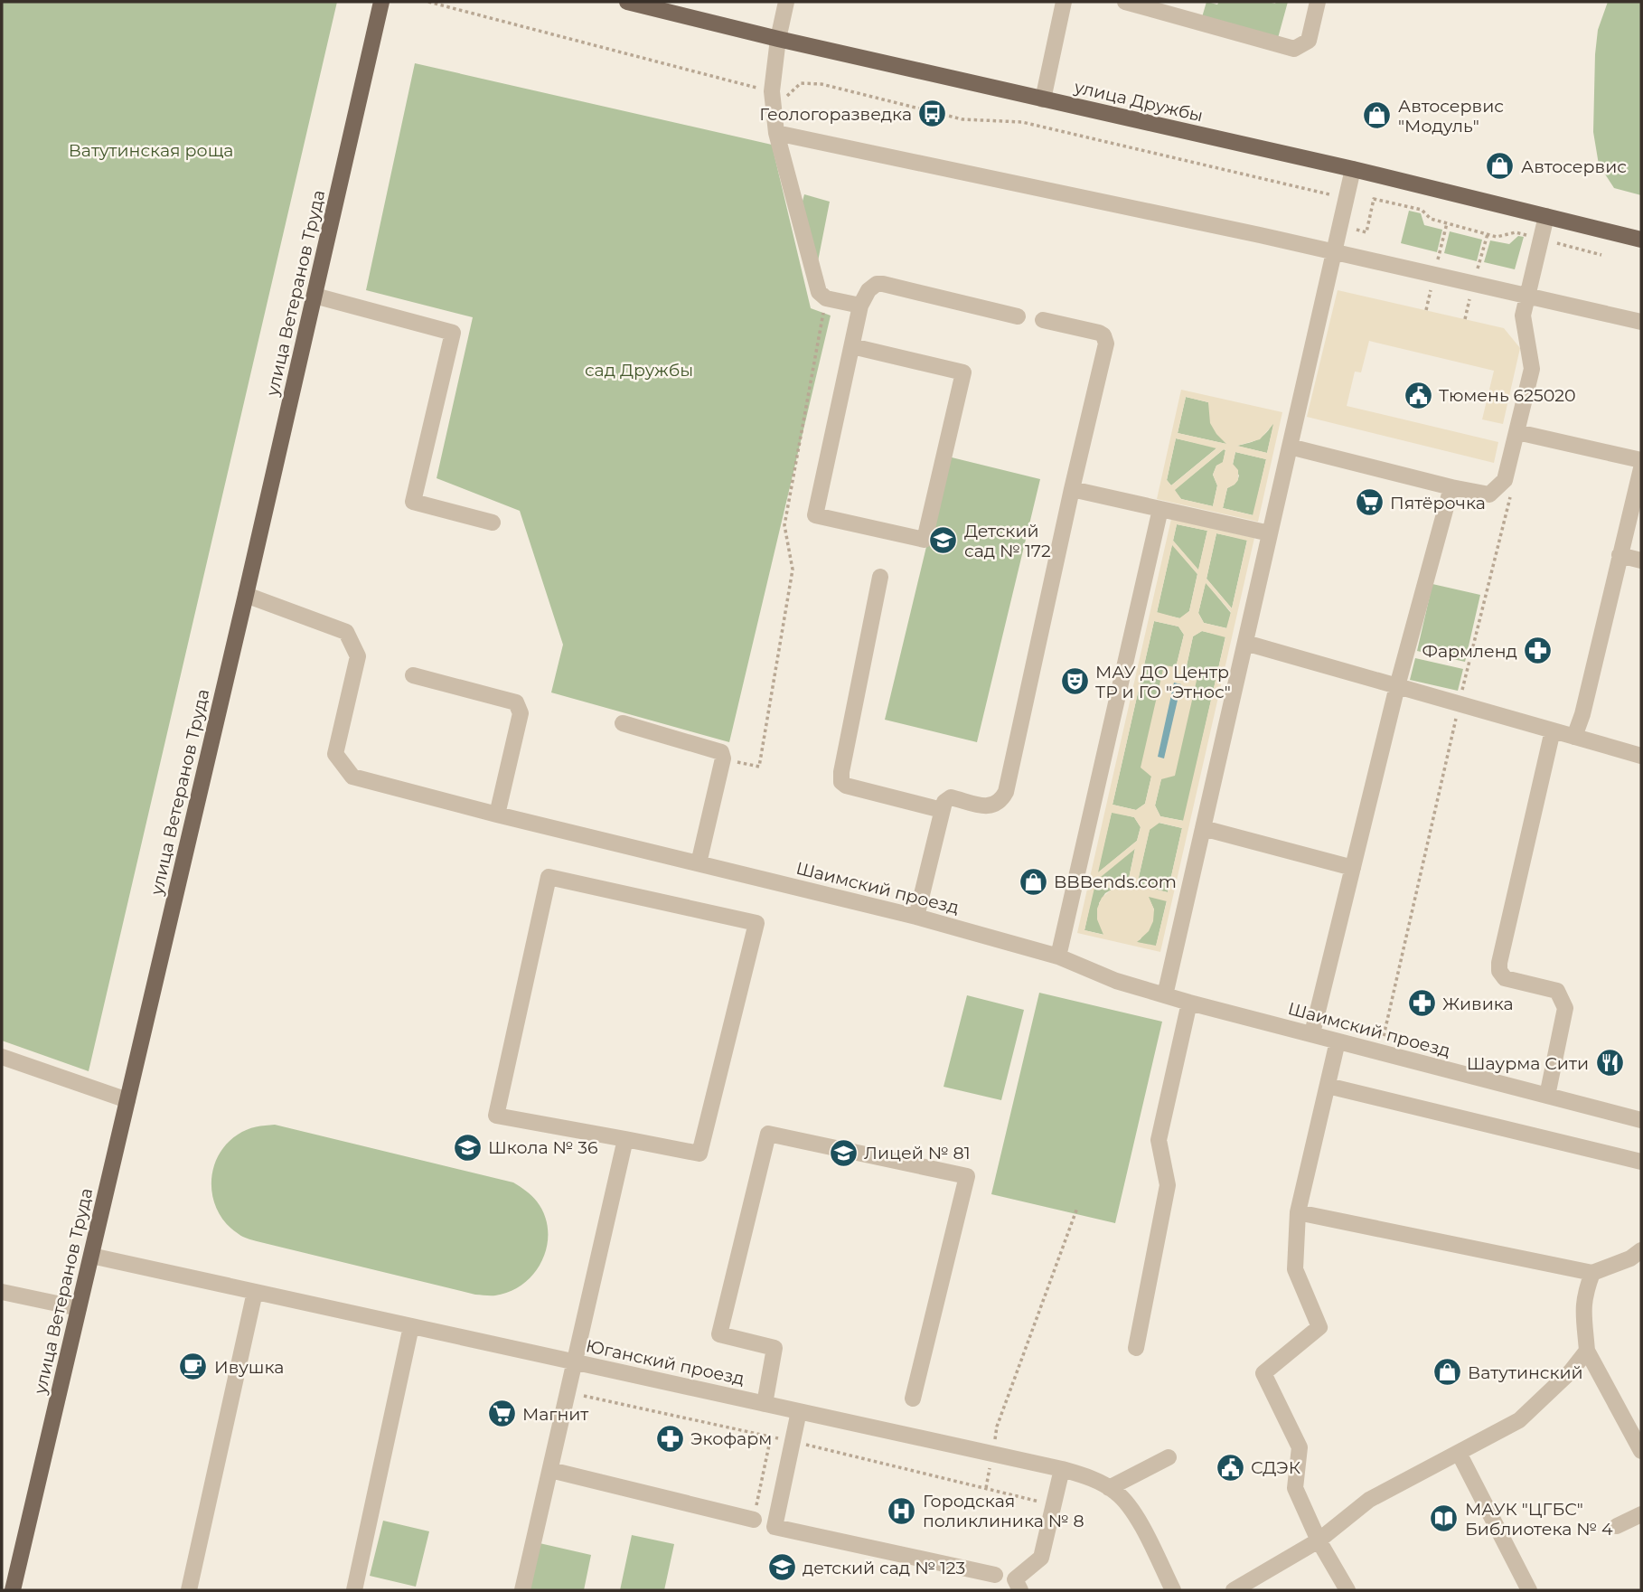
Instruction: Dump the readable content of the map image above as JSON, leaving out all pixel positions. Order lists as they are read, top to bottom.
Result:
{
  "streets": {
    "main road": ["улица Дружбы", "улица Ветеранов Труда"],
    "street": ["Шаимский проезд", "Юганский проезд"]
  },
  "crossings": [
    ["улица Ветеранов Труда", "Шаимский проезд"],
    ["улица Ветеранов Труда", "Юганский проезд"]
  ],
  "parks": ["Ватутинская роща", "сад Дружбы"],
  "places": {
    "bus stop": ["Геологоразведка"],
    "shop": [
      "Автосервис \"Модуль\"",
      "Автосервис",
      "BBBends.com",
      "Ватутинский"
    ],
    "public building": ["Тюмень 625020", "СДЭК"],
    "supermarket": ["Пятёрочка", "Магнит"],
    "school or university": [
      "Детский сад № 172",
      "Школа № 36",
      "Лицей № 81",
      "детский сад № 123"
    ],
    "pharmacy": ["Фармленд", "Живика", "Экофарм"],
    "theatre": ["МАУ ДО Центр ТР и ГО \"Этнос\""],
    "restaurant": ["Шаурма Сити"],
    "cafe": ["Ивушка"],
    "hospital": ["Городская поликлиника № 8"],
    "library": ["МАУК \"ЦГБС\" Библиотека № 4"]
  }
}
